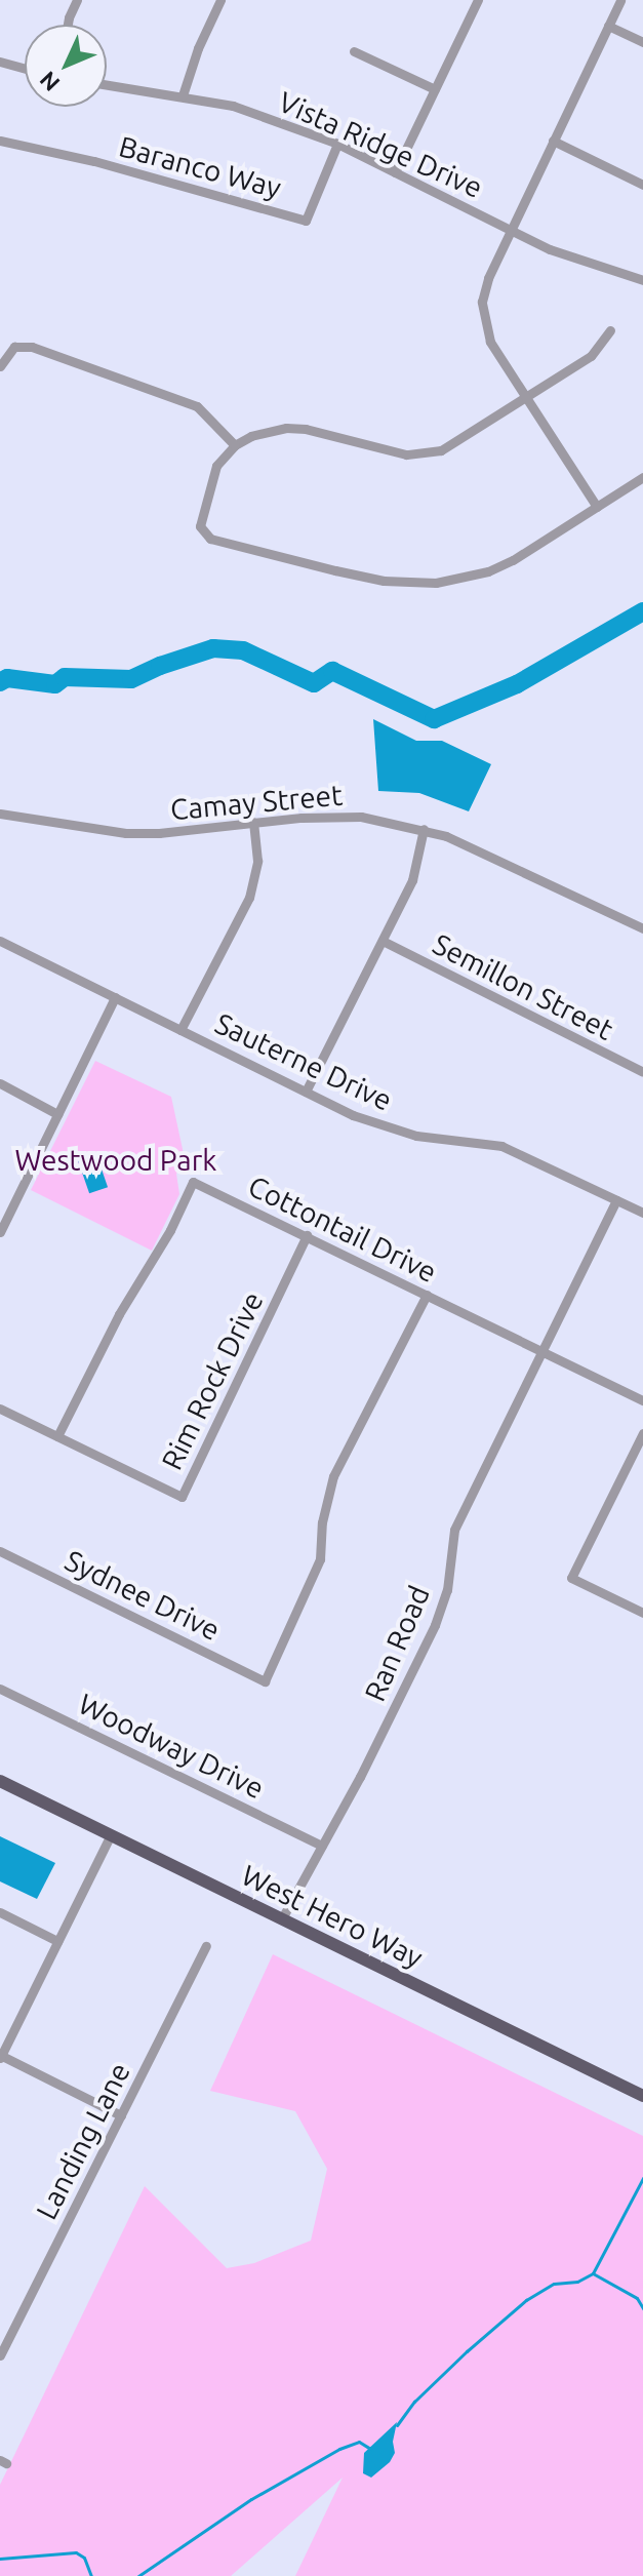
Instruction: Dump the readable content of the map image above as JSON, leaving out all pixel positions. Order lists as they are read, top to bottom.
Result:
{
  "streets": {
    "main road": ["West Hero Way"],
    "street": [
      "Vista Ridge Drive",
      "Baranco Way",
      "Camay Street",
      "Semillon Street",
      "Sauterne Drive",
      "Cottontail Drive",
      "Rim Rock Drive",
      "Sydnee Drive",
      "Ran Road",
      "Woodway Drive",
      "Landing Lane"
    ]
  },
  "crossings": [
    ["Vista Ridge Drive", "Baranco Way"],
    ["Sauterne Drive", "Ran Road"],
    ["Cottontail Drive", "Rim Rock Drive"],
    ["Cottontail Drive", "Sydnee Drive"],
    ["Cottontail Drive", "Ran Road"],
    ["Ran Road", "Woodway Drive"],
    ["Ran Road", "West Hero Way"]
  ],
  "parks": ["Westwood Park"],
  "north": "bottom left"
}
